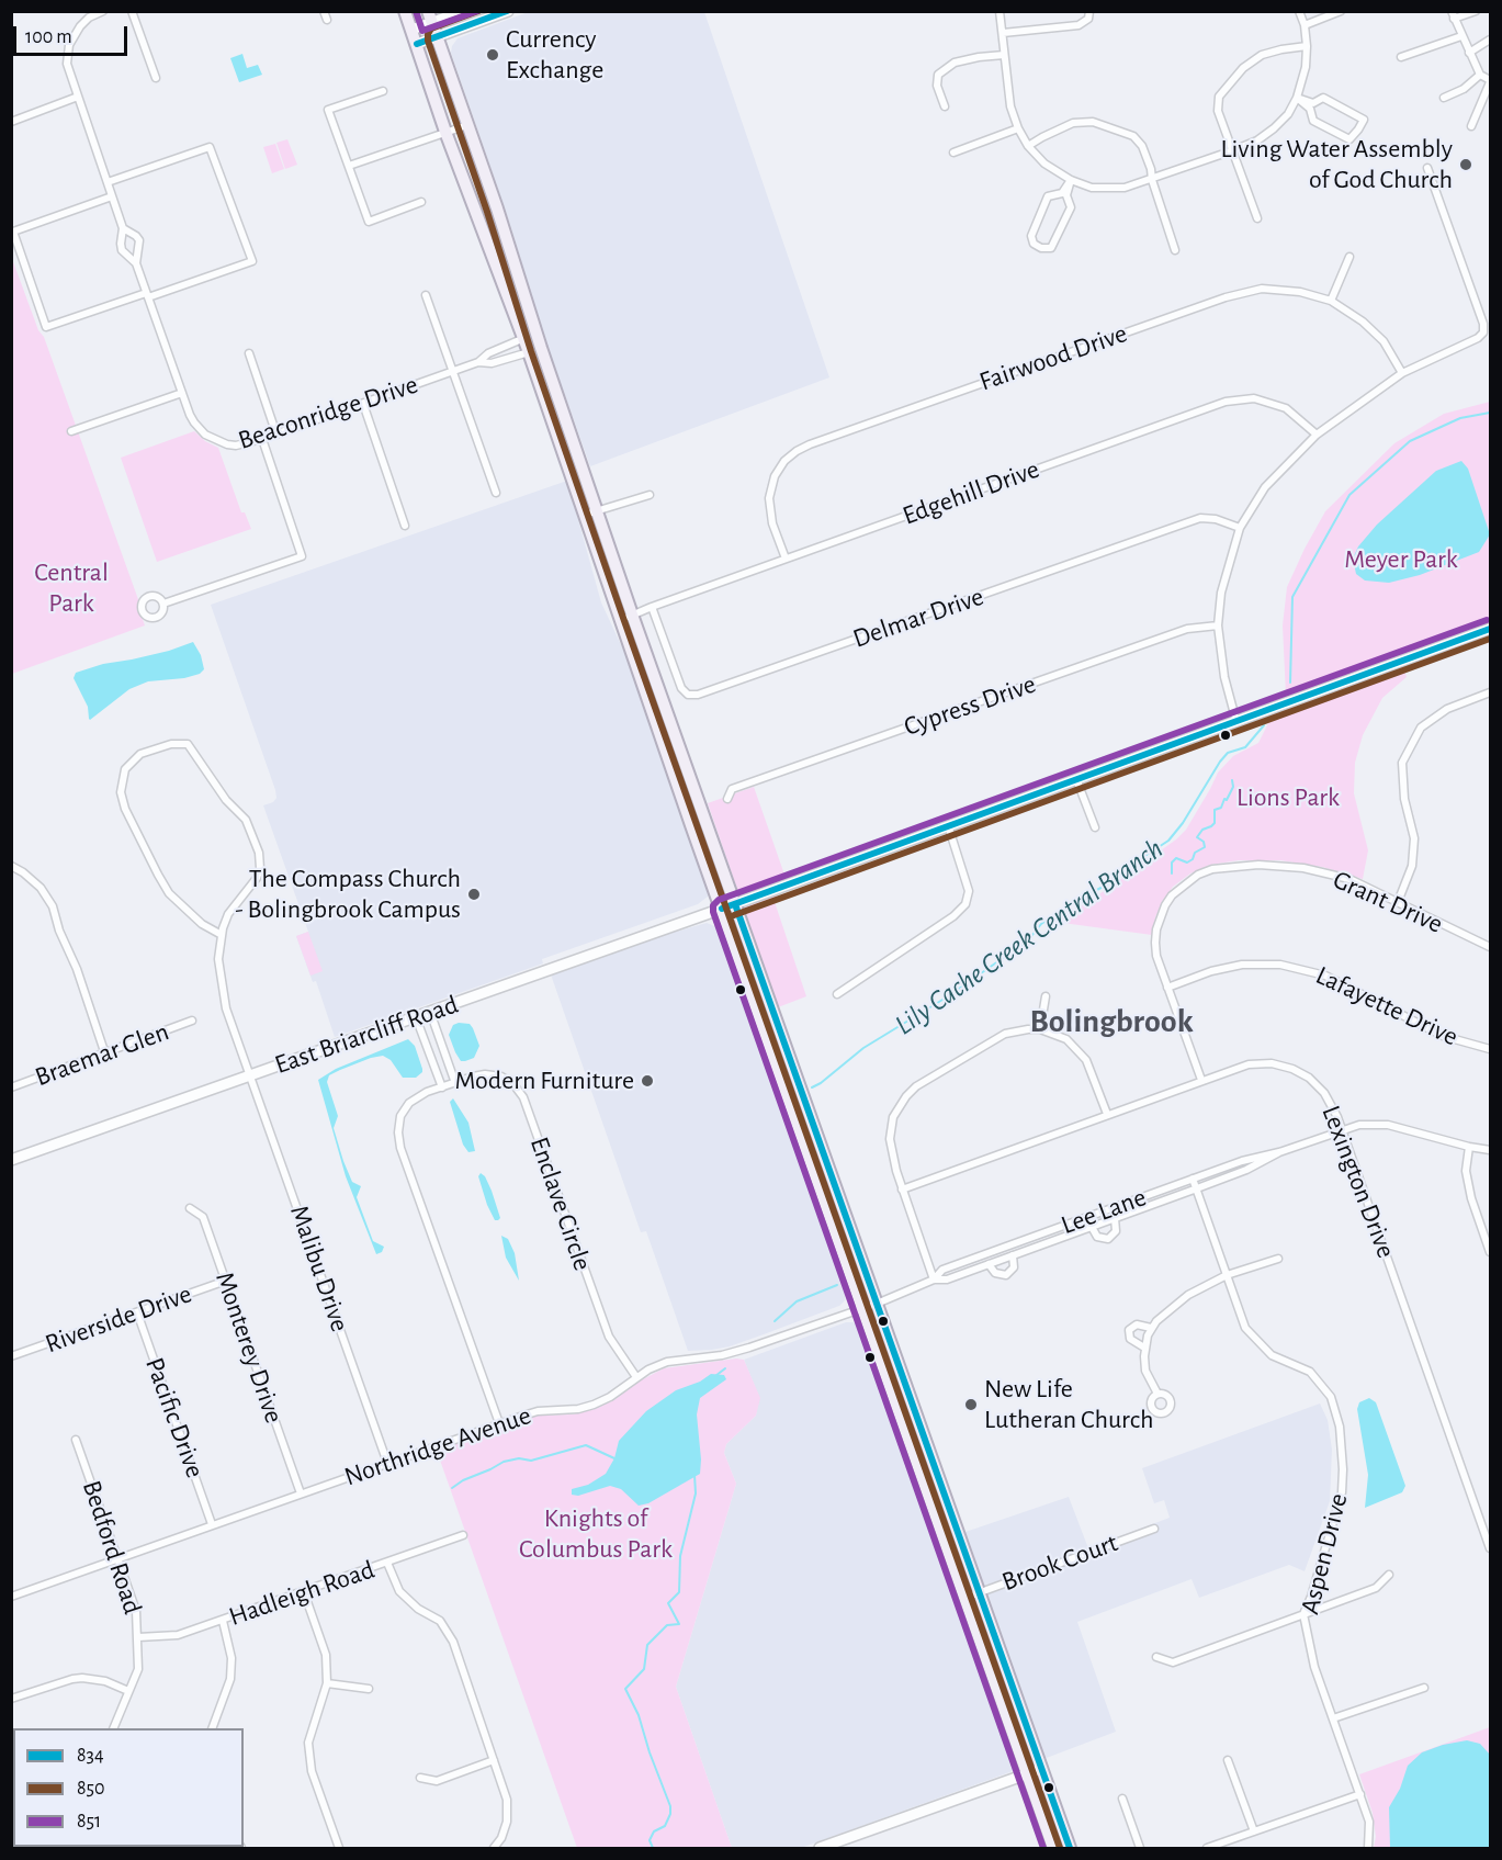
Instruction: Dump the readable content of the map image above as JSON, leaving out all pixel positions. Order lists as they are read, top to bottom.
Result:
{
  "streets": {
    "street": [
      "Fairwood Drive",
      "Beaconridge Drive",
      "Edgehill Drive",
      "Delmar Drive",
      "Cypress Drive",
      "Grant Drive",
      "Lafayette Drive",
      "East Briarcliff Road",
      "Braemar Glen",
      "Lexington Drive",
      "Enclave Circle",
      "Lee Lane",
      "Malibu Drive",
      "Riverside Drive",
      "Monterey Drive",
      "Pacific Drive",
      "Northridge Avenue",
      "Bedford Road",
      "Aspen Drive",
      "Brook Court",
      "Hadleigh Road"
    ]
  },
  "crossings": [
    ["Fairwood Drive", "Edgehill Drive"],
    ["Edgehill Drive", "Delmar Drive"],
    ["Grant Drive", "Lafayette Drive"],
    ["Grant Drive", "Lexington Drive"],
    ["East Briarcliff Road", "Malibu Drive"],
    ["Lexington Drive", "Lee Lane"],
    ["Enclave Circle", "Northridge Avenue"],
    ["Lee Lane", "Northridge Avenue"],
    ["Lee Lane", "Aspen Drive"],
    ["Malibu Drive", "Northridge Avenue"],
    ["Riverside Drive", "Monterey Drive"],
    ["Riverside Drive", "Pacific Drive"],
    ["Monterey Drive", "Northridge Avenue"],
    ["Pacific Drive", "Northridge Avenue"],
    ["Northridge Avenue", "Bedford Road"],
    ["Bedford Road", "Hadleigh Road"]
  ],
  "districts": ["Bolingbrook"],
  "water": ["Lily Cache Creek Central Branch"],
  "parks": [
    "Meyer Park",
    "Central Park",
    "Lions Park",
    "Knights of Columbus Park"
  ],
  "places": [
    "Currency Exchange",
    "Living Water Assembly of God Church",
    "The Compass Church - Bolingbrook Campus",
    "Modern Furniture",
    "New Life Lutheran Church"
  ],
  "lines": ["transit line 834", "transit line 850", "transit line 851"],
  "legend": ["834", "850", "851"],
  "scale_bar": "100 m"
}
